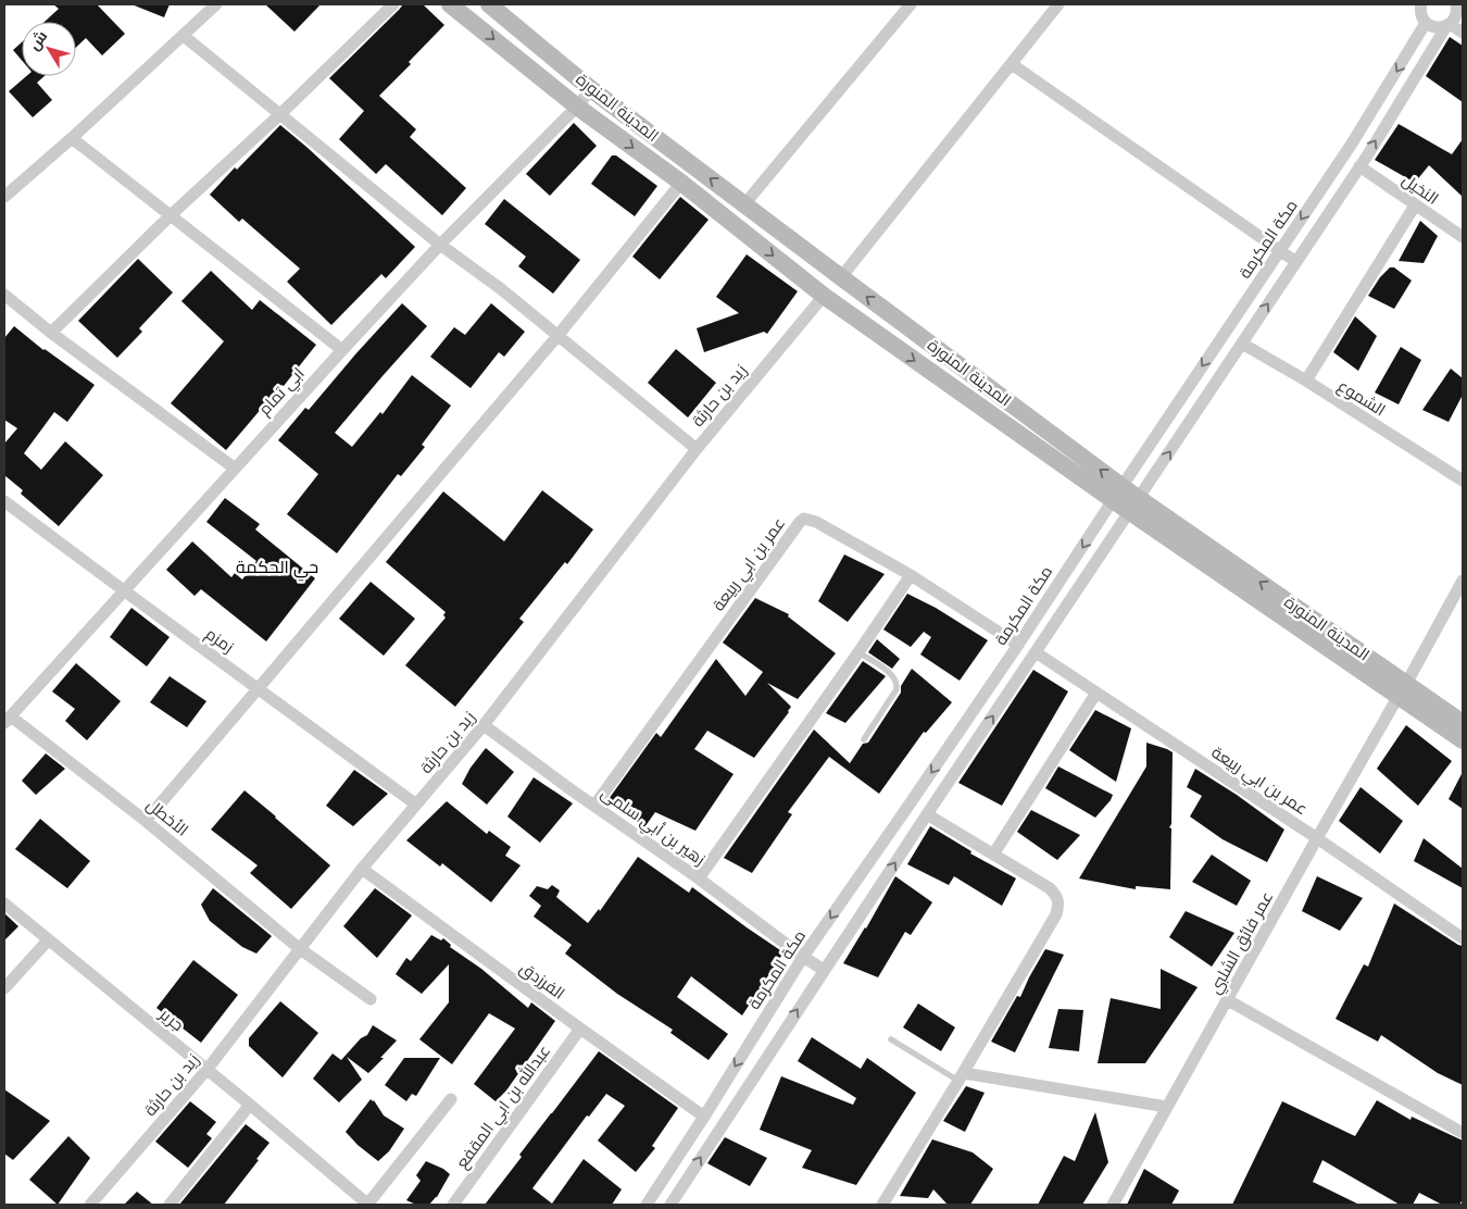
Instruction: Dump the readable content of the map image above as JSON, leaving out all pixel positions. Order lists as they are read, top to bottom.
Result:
{
  "streets": {
    "main road": ["المدينة المنورة"],
    "street": [
      "النخيل",
      "مكة المكرمة",
      "ابي تمام",
      "زيد بن حارثة",
      "الشموع",
      "عمر بن ابي ربيعة",
      "زمزم",
      "الأخطل",
      "زهير بن أبي سلمى",
      "عمر فائق الشلبي",
      "الفرزدق",
      "جرير",
      "عبدالله بن ابي المقفع"
    ]
  },
  "crossings": [
    ["المدينة المنورة", "مكة المكرمة"],
    ["المدينة المنورة", "ابي تمام"],
    ["مكة المكرمة", "عمر بن ابي ربيعة"],
    ["مكة المكرمة", "زهير بن أبي سلمى"],
    ["مكة المكرمة", "الفرزدق"],
    ["ابي تمام", "زمزم"],
    ["ابي تمام", "الأخطل"],
    ["زيد بن حارثة", "زمزم"],
    ["زيد بن حارثة", "الأخطل"],
    ["زيد بن حارثة", "زهير بن أبي سلمى"],
    ["زيد بن حارثة", "الفرزدق"],
    ["زيد بن حارثة", "جرير"],
    ["عمر بن ابي ربيعة", "زهير بن أبي سلمى"],
    ["عمر بن ابي ربيعة", "عمر فائق الشلبي"],
    ["الفرزدق", "عبدالله بن ابي المقفع"]
  ],
  "districts": ["حي الحكمة"],
  "north": "top left"
}
